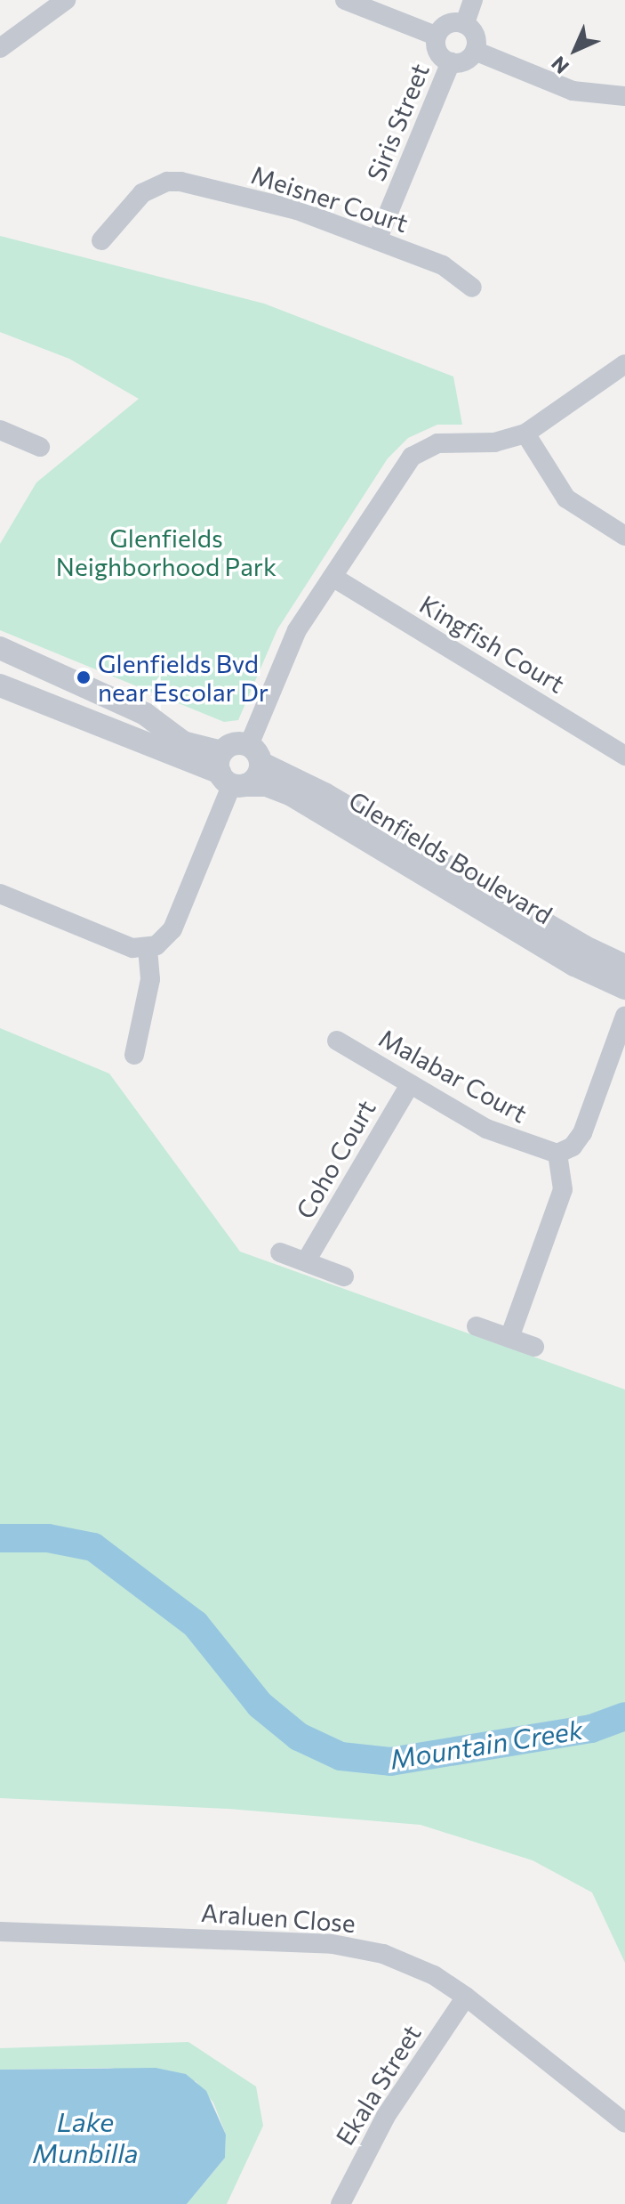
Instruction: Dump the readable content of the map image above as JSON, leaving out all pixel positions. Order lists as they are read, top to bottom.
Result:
{
  "streets": {
    "street": [
      "Siris Street",
      "Meisner Court",
      "Kingfish Court",
      "Glenfields Boulevard",
      "Malabar Court",
      "Coho Court",
      "Araluen Close",
      "Ekala Street"
    ]
  },
  "crossings": [
    ["Siris Street", "Meisner Court"],
    ["Malabar Court", "Coho Court"],
    ["Araluen Close", "Ekala Street"]
  ],
  "water": ["Mountain Creek", "Lake Munbilla"],
  "parks": ["Glenfields Neighborhood Park"],
  "places": ["Glenfields Bvd near Escolar Dr"],
  "north": "bottom left"
}
